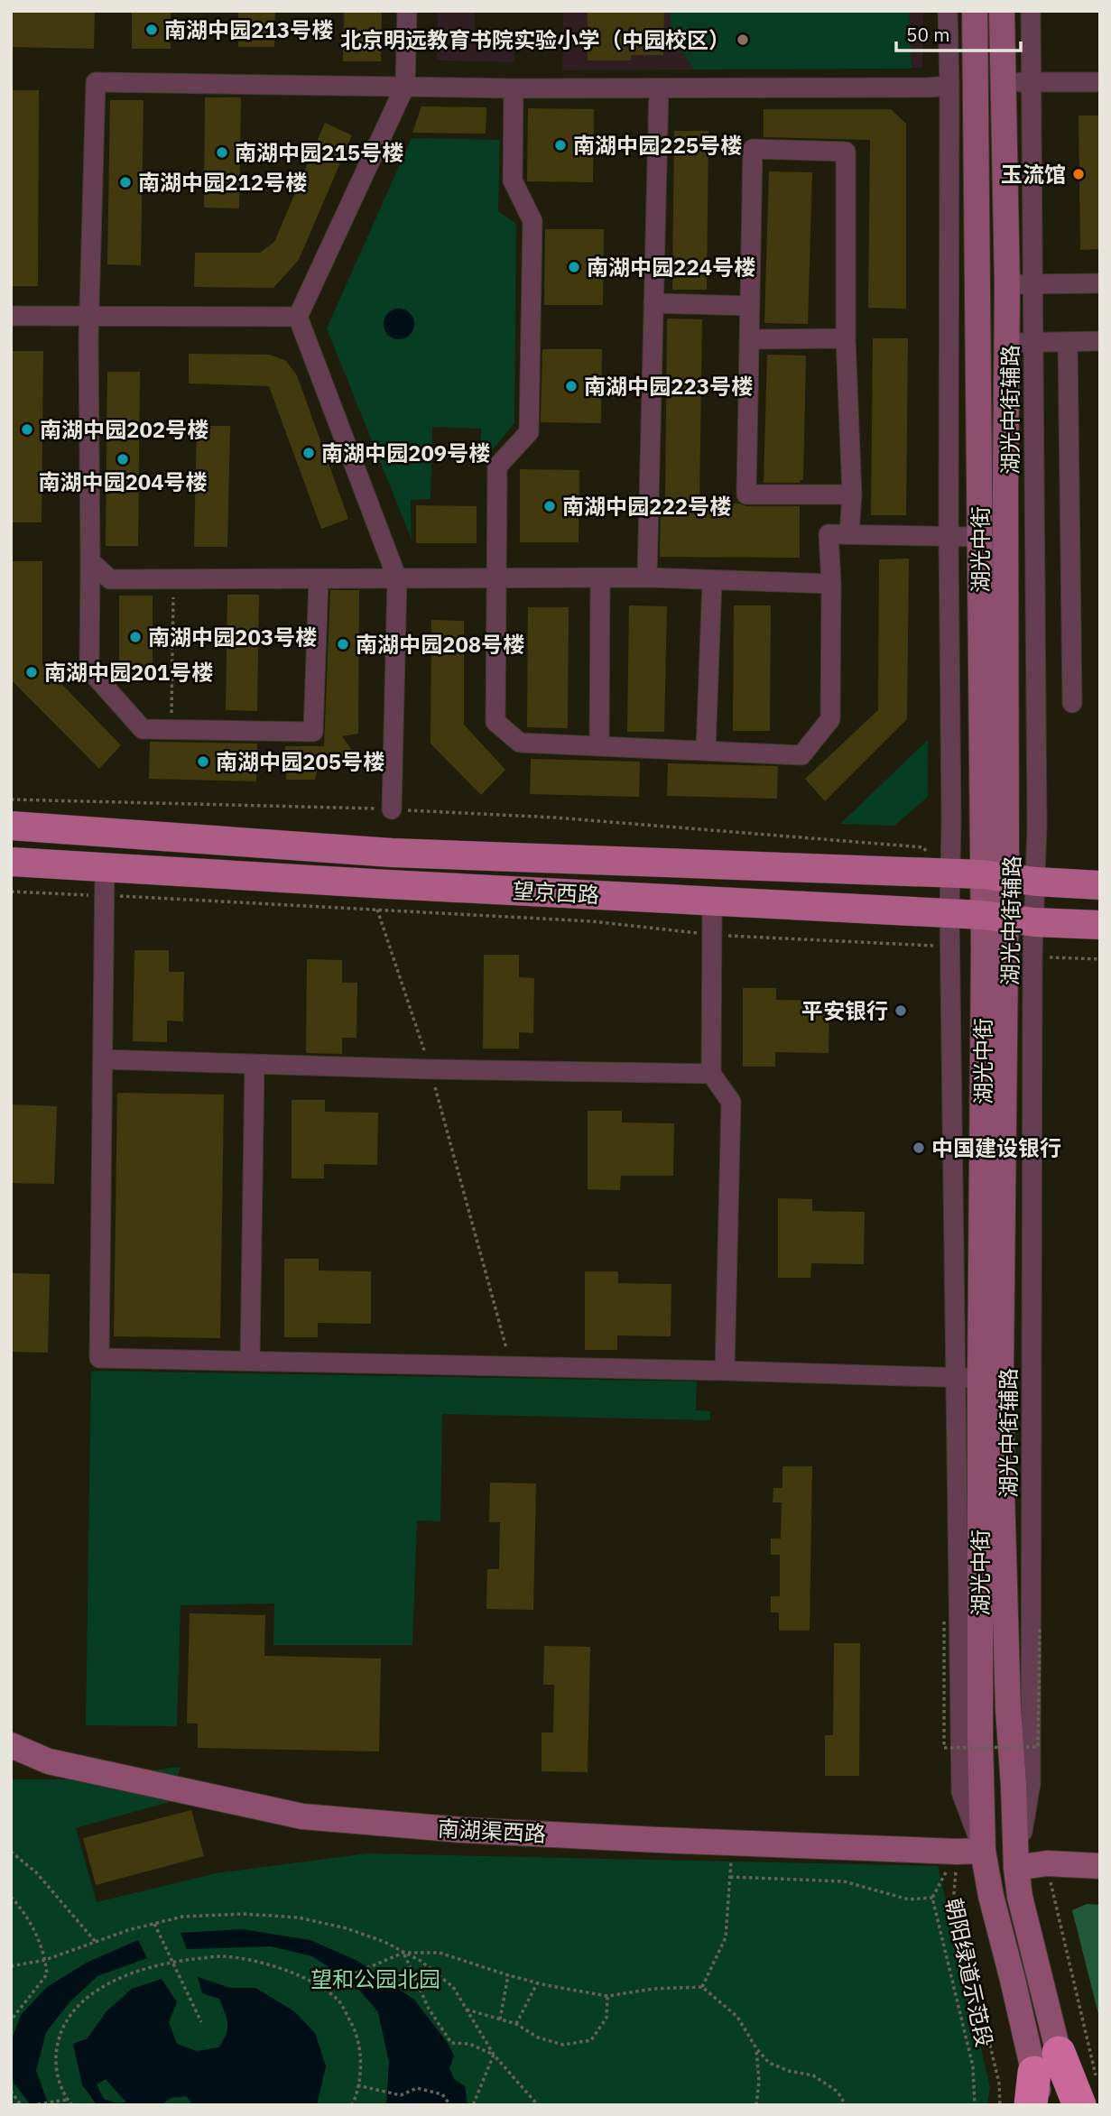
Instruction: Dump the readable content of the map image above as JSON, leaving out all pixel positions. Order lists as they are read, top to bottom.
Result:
{
  "streets": {
    "main road": ["湖光中街", "望京西路", "南湖渠西路"],
    "street": ["湖光中街辅路"],
    "path": ["朝阳绿道示范段"]
  },
  "crossings": [
    ["湖光中街辅路", "湖光中街"],
    ["湖光中街辅路", "望京西路"],
    ["湖光中街", "望京西路"],
    ["湖光中街", "南湖渠西路"],
    ["南湖渠西路", "朝阳绿道示范段"]
  ],
  "parks": ["望和公园北园"],
  "places": [
    "南湖中园213号楼",
    "北京明远教育书院实验小学（中园校区）",
    "南湖中园225号楼",
    "南湖中园215号楼",
    "玉流馆",
    "南湖中园212号楼",
    "南湖中园224号楼",
    "南湖中园223号楼",
    "南湖中园202号楼",
    "南湖中园209号楼",
    "南湖中园204号楼",
    "南湖中园222号楼",
    "南湖中园203号楼",
    "南湖中园208号楼",
    "南湖中园201号楼",
    "南湖中园205号楼",
    "平安银行",
    "中国建设银行"
  ],
  "scale_bar": "50 m"
}
